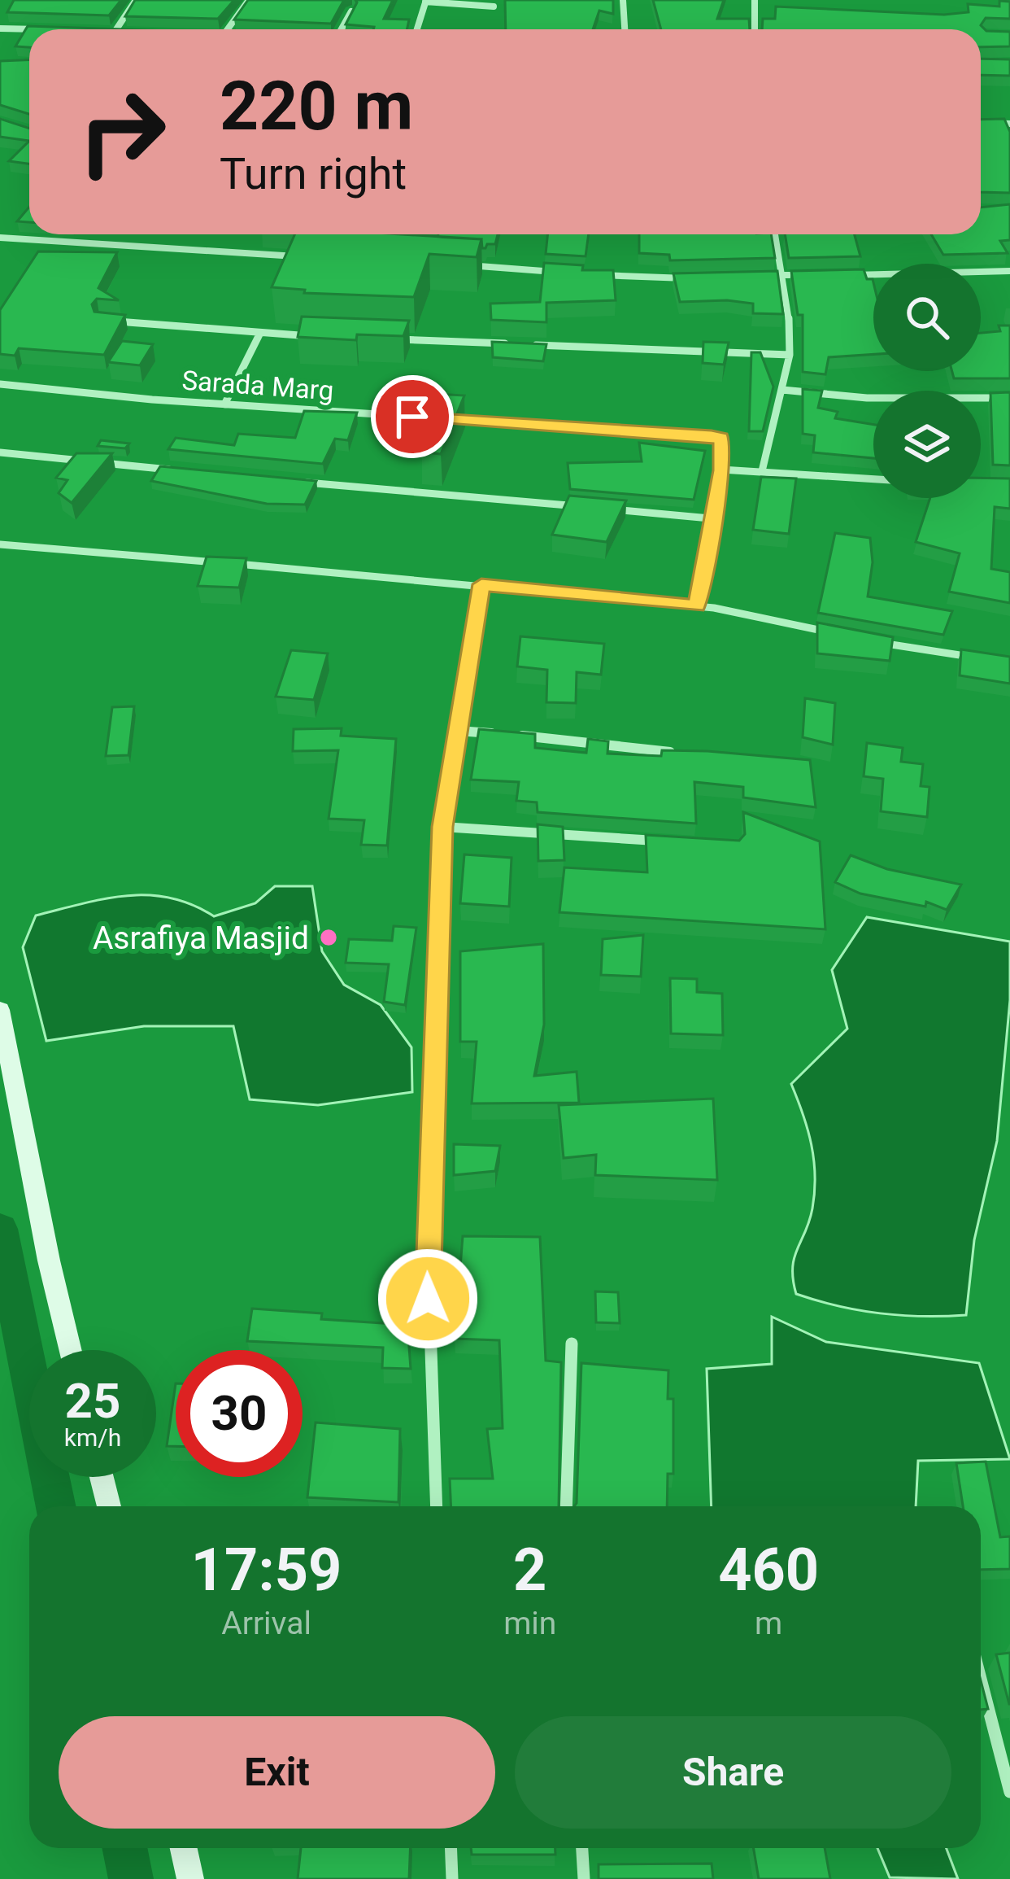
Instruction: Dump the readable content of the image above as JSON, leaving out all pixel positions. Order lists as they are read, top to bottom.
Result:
{
  "streets": {
    "street": ["Sarada Marg"]
  },
  "places": ["Asrafiya Masjid"],
  "page": {
    "turn": ["220 m", "Turn right"],
    "speed": "25 km/h",
    "limit": "30",
    "eta": [
      "17:59",
      "Arrival",
      "2",
      "min",
      "460",
      "m"
    ],
    "buttons": ["Exit", "Share"]
  }
}
